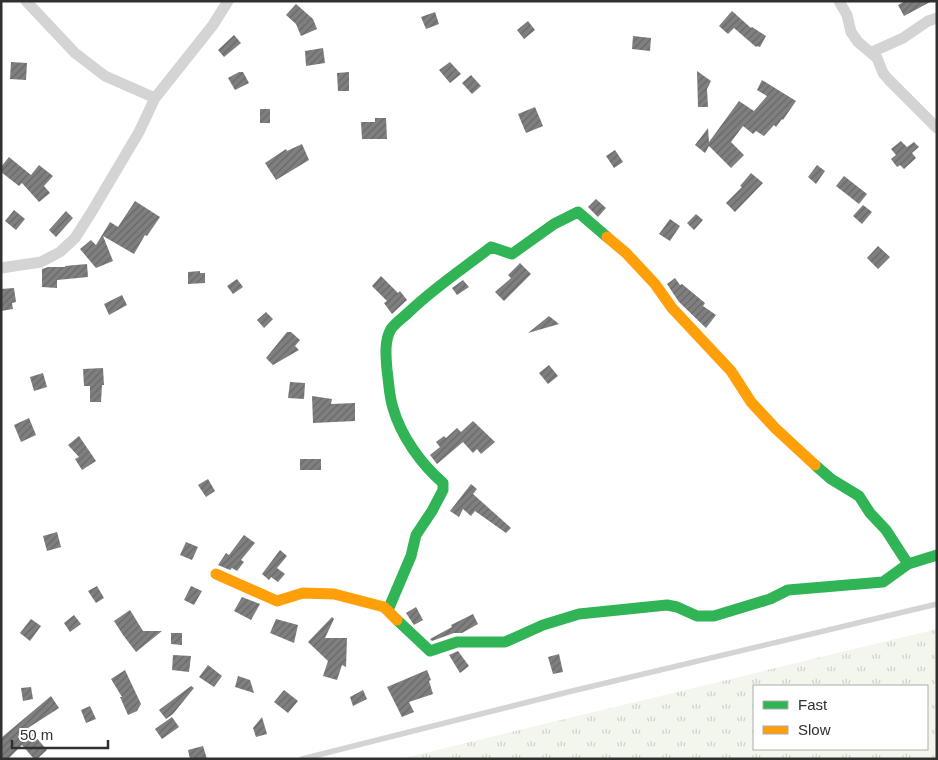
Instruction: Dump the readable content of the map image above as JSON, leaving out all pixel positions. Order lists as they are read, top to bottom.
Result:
{
  "legend": ["Fast", "Slow"],
  "scale_bar": "50 m"
}
